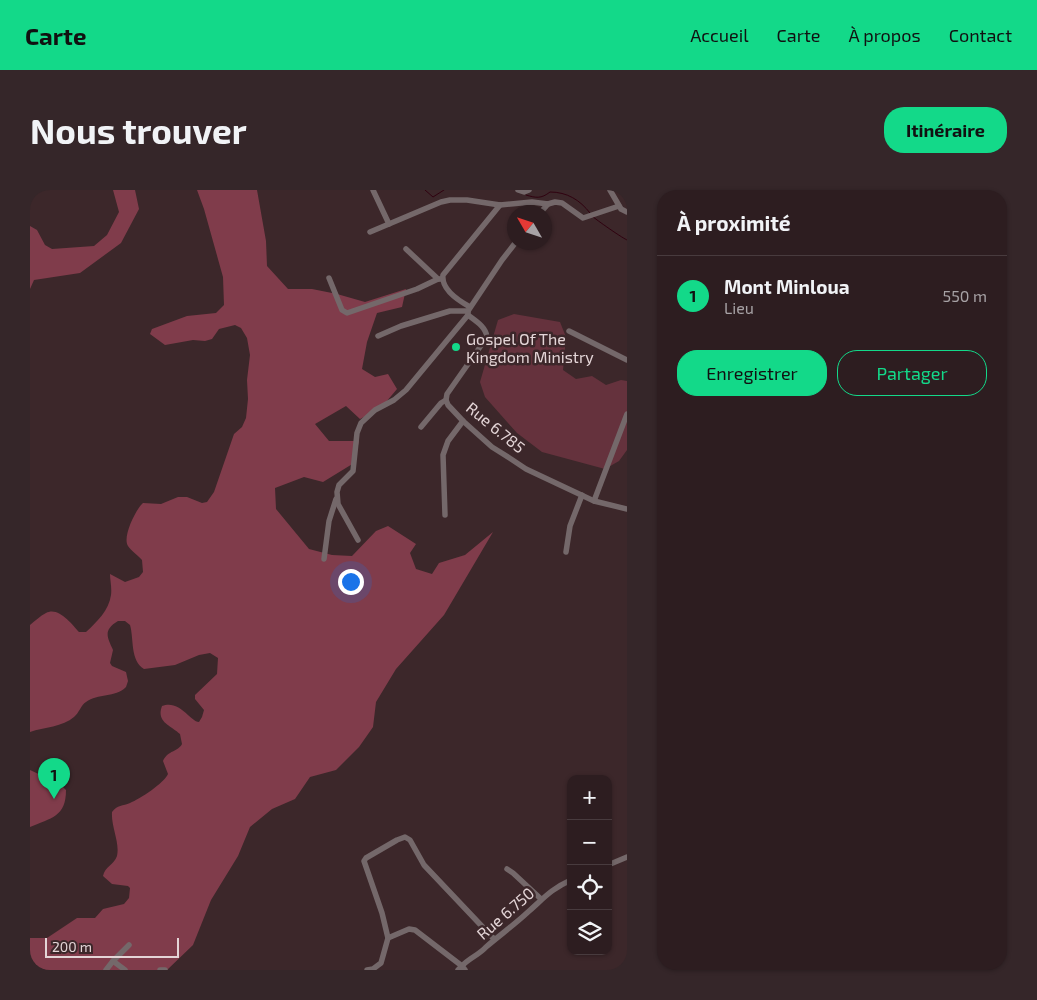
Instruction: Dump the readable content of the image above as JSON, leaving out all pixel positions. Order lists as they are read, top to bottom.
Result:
{
  "streets": {
    "street": ["Rue 6.785", "Rue 6.750"]
  },
  "places": ["Gospel Of The Kingdom Ministry"],
  "scale_bar": "200 m",
  "north": "top left",
  "page": {
    "header": "Carte",
    "nav": [
      "Accueil",
      "Carte",
      "À propos",
      "Contact"
    ],
    "buttons": [
      "Itinéraire",
      ["Enregistrer", "Partager"]
    ],
    "title": "Nous trouver",
    "heading": "À proximité",
    "list": [
      {
        "mark": "1",
        "name": "Mont Minloua",
        "note": "Lieu",
        "value": "550 m"
      }
    ],
    "pins": "1",
    "map_buttons": ["+", "−"],
    "scale": "200 m"
  }
}
